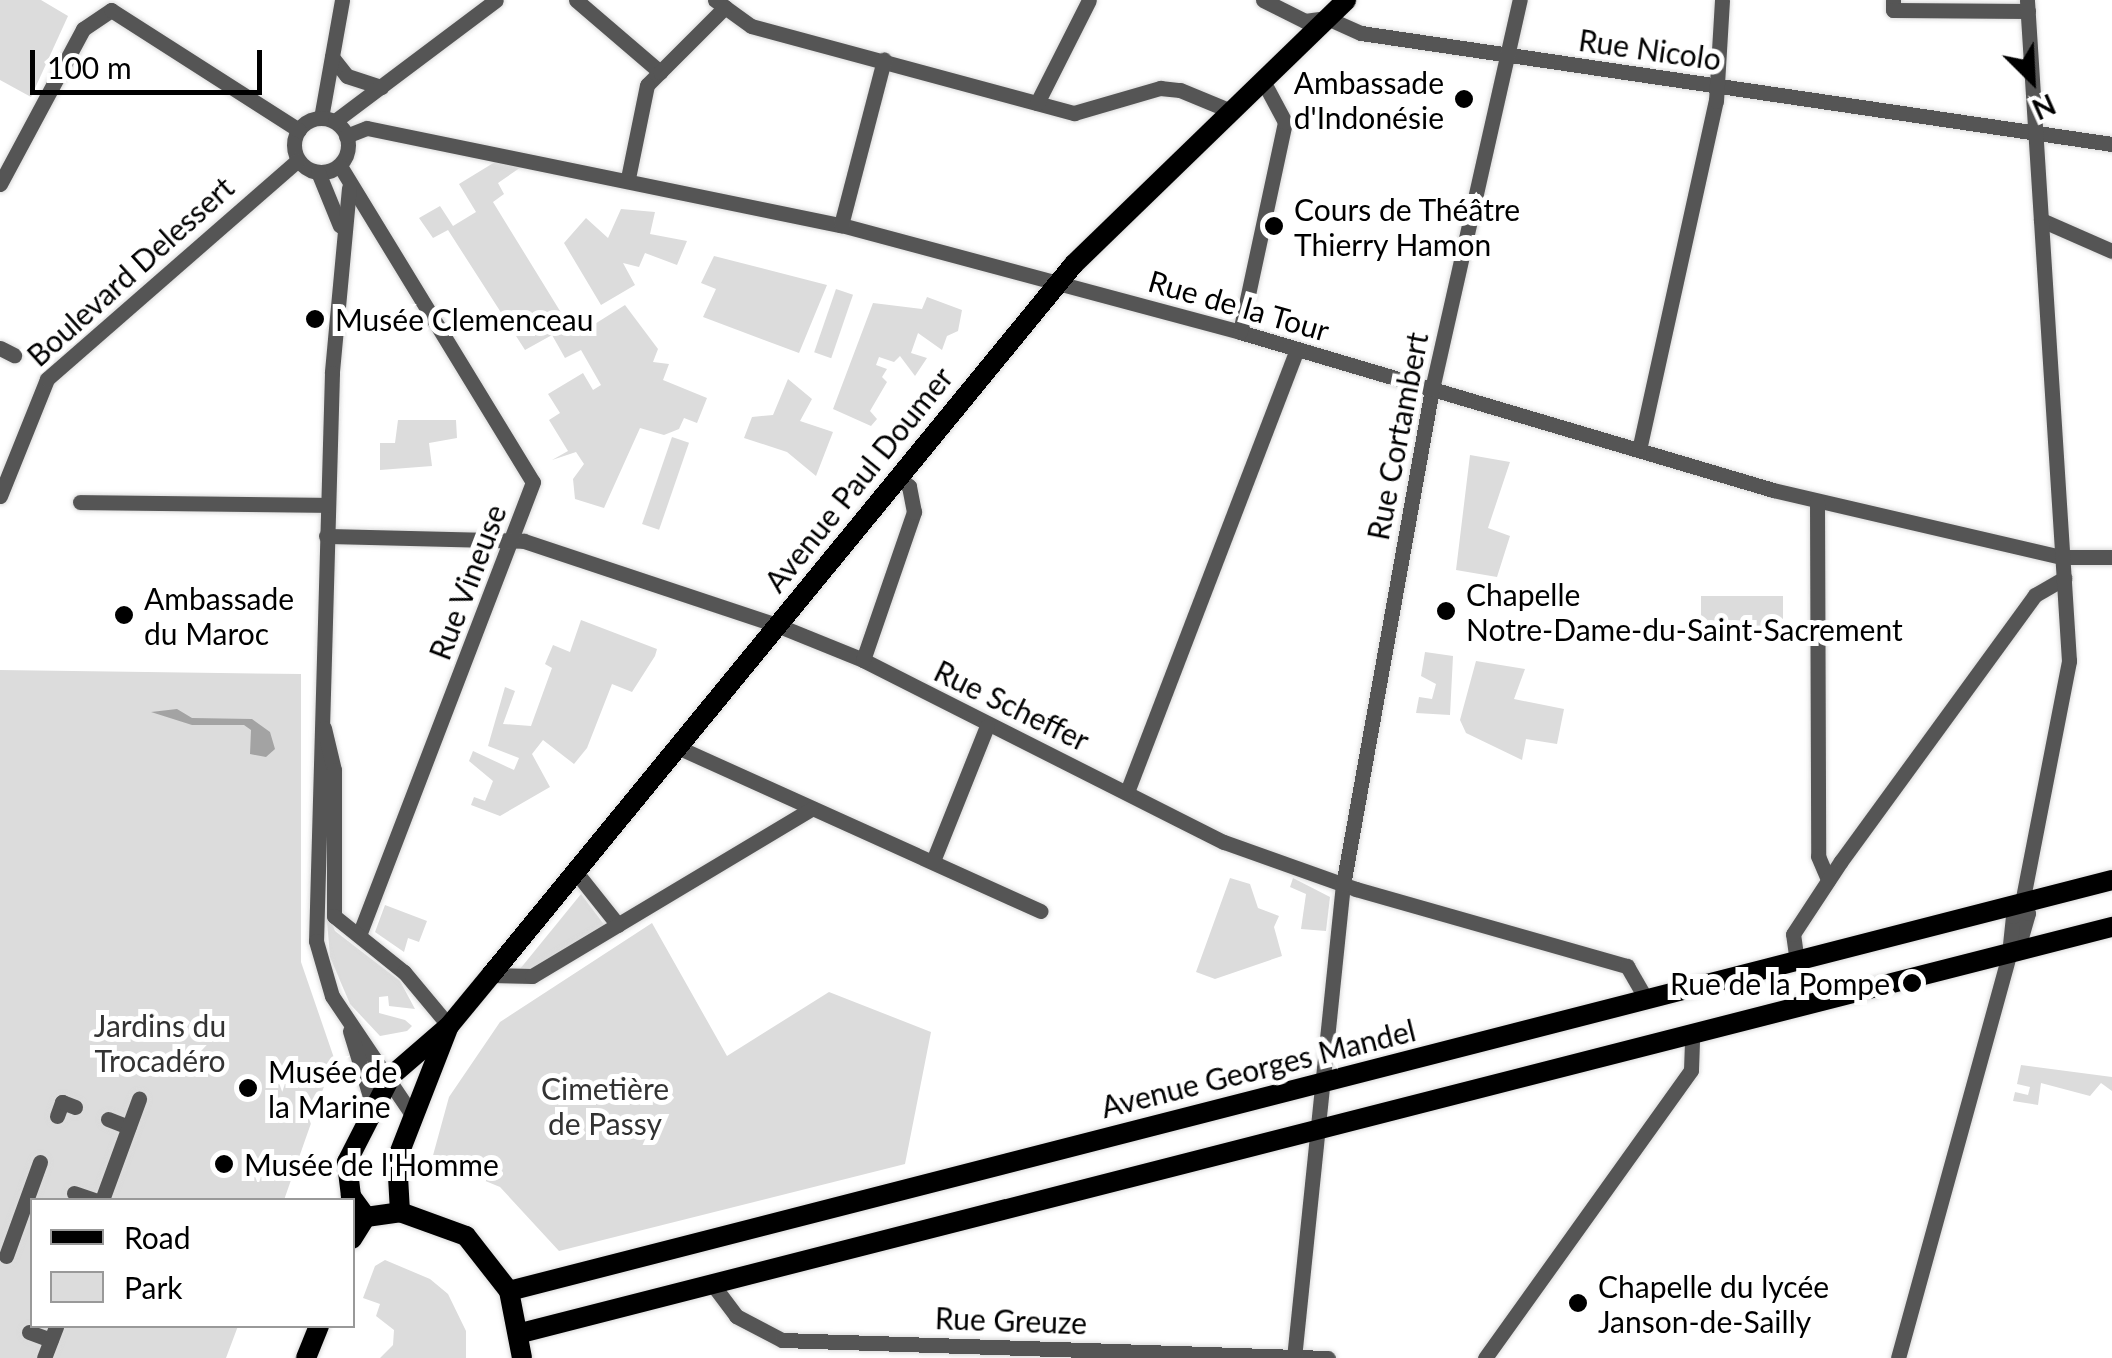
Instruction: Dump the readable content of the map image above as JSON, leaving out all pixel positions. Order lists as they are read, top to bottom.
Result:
{
  "streets": {
    "main road": ["Avenue Paul Doumer", "Avenue Georges Mandel"],
    "street": [
      "Rue Nicolo",
      "Boulevard Delessert",
      "Rue de la Tour",
      "Rue Cortambert",
      "Rue Vineuse",
      "Rue Scheffer",
      "Rue Greuze"
    ]
  },
  "crossings": [
    ["Rue Nicolo", "Rue Cortambert"],
    ["Rue Nicolo", "Avenue Paul Doumer"],
    ["Boulevard Delessert", "Rue Vineuse"],
    ["Rue de la Tour", "Rue Cortambert"],
    ["Rue de la Tour", "Avenue Paul Doumer"],
    ["Rue Cortambert", "Rue Scheffer"],
    ["Rue Cortambert", "Avenue Georges Mandel"],
    ["Rue Cortambert", "Rue Greuze"],
    ["Avenue Paul Doumer", "Rue Scheffer"],
    ["Rue Vineuse", "Rue Scheffer"],
    ["Rue Scheffer", "Avenue Georges Mandel"]
  ],
  "parks": ["Jardins du Trocadéro", "Cimetière de Passy"],
  "places": [
    "Ambassade d'Indonésie",
    "Cours de Théâtre Thierry Hamon",
    "Musée Clemenceau",
    "Chapelle Notre-Dame-du-Saint-Sacrement",
    "Ambassade du Maroc",
    "Rue de la Pompe",
    "Musée de la Marine",
    "Musée de l'Homme",
    "Chapelle du lycée Janson-de-Sailly"
  ],
  "legend": ["Road", "Park"],
  "scale_bar": "100 m",
  "north": "bottom right"
}
